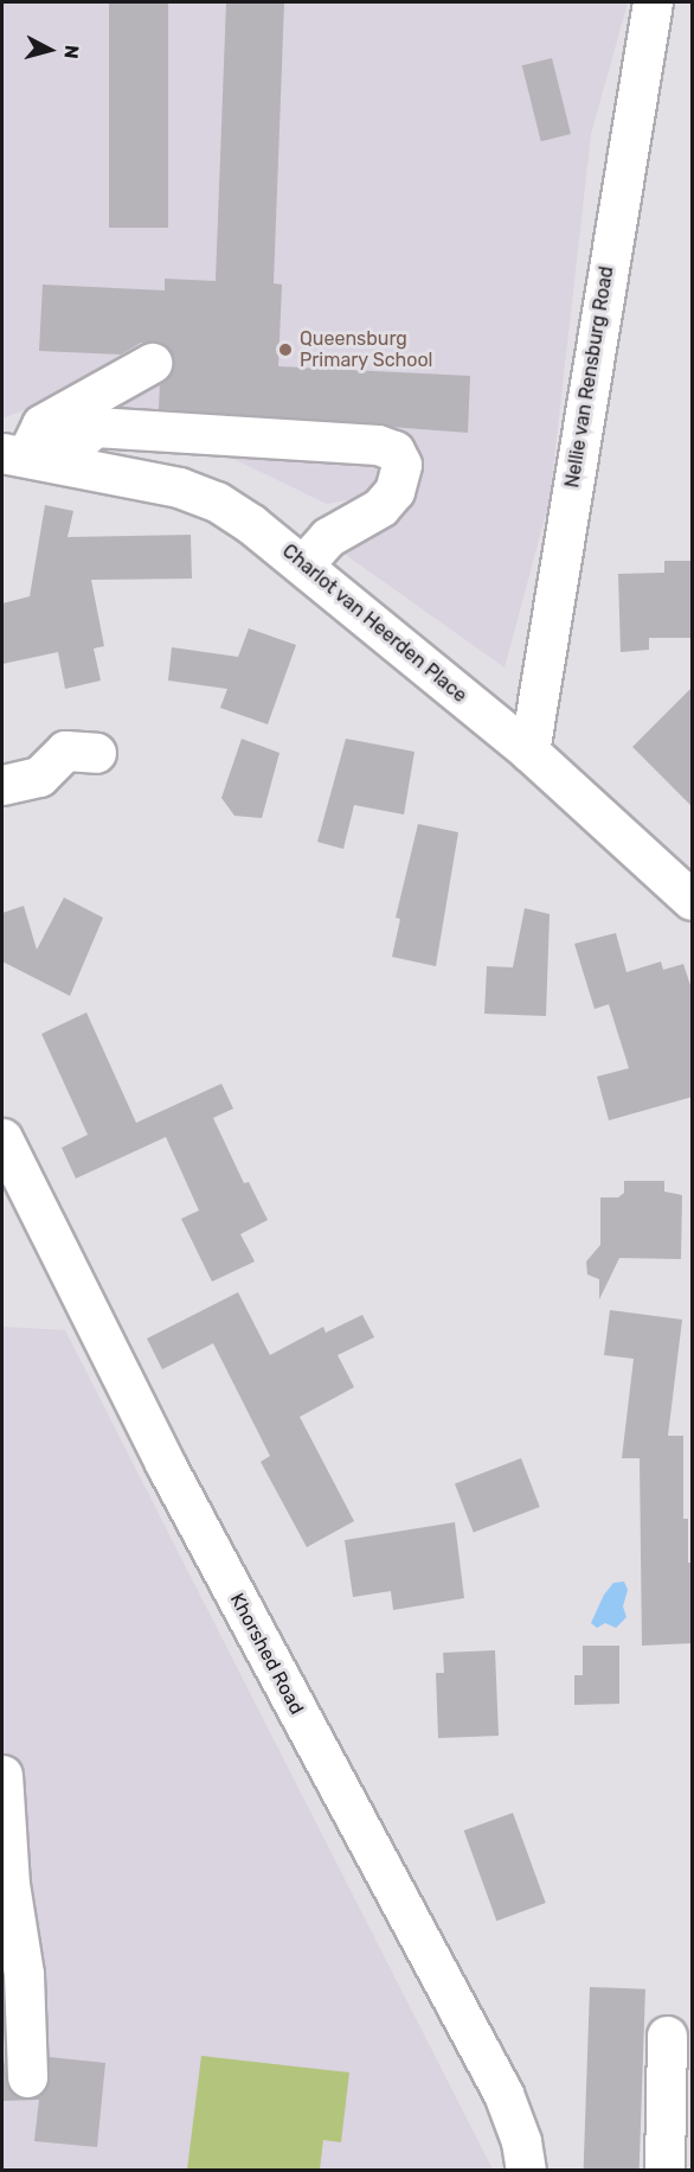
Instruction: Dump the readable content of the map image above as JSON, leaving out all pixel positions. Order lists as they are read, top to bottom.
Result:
{
  "streets": {
    "street": ["Nellie van Rensburg Road", "Charlot van Heerden Place", "Khorshed Road"]
  },
  "crossings": [
    ["Nellie van Rensburg Road", "Charlot van Heerden Place"]
  ],
  "places": ["Queensburg Primary School"],
  "north": "right"
}
